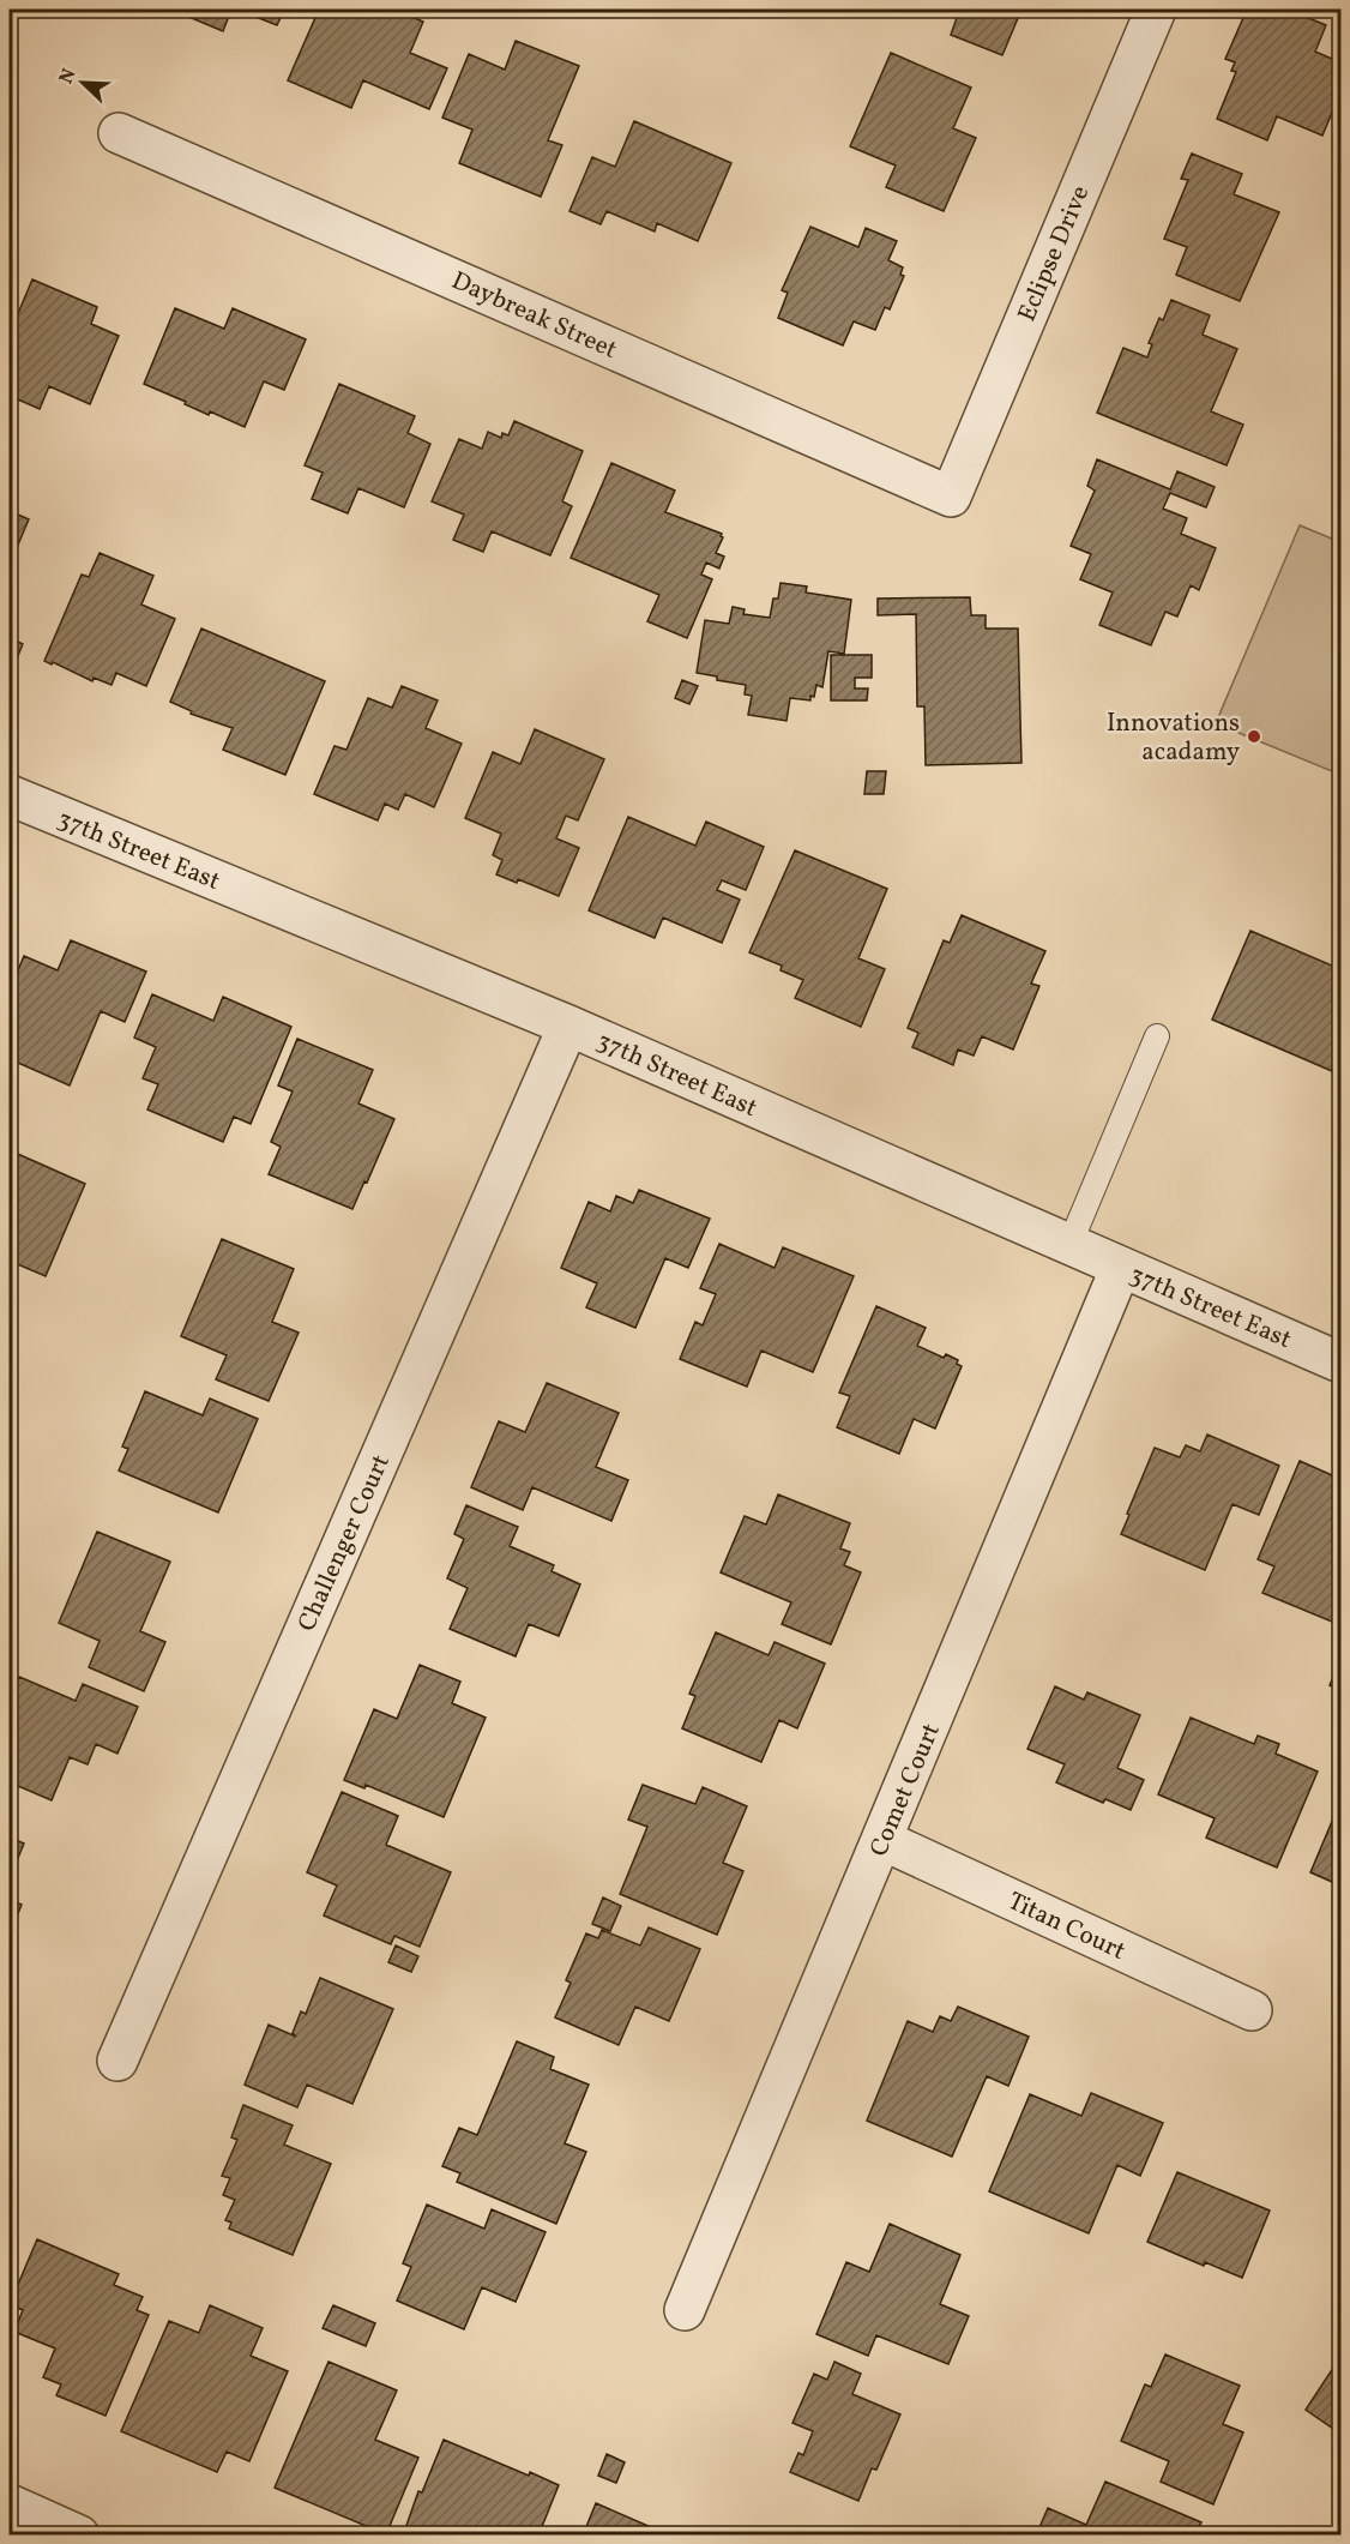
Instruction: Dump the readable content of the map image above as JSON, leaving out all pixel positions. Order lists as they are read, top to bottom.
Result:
{
  "streets": {
    "street": [
      "Eclipse Drive",
      "Daybreak Street",
      "37th Street East",
      "Challenger Court",
      "Comet Court",
      "Titan Court"
    ]
  },
  "crossings": [
    ["Eclipse Drive", "Daybreak Street"],
    ["37th Street East", "Challenger Court"],
    ["37th Street East", "Comet Court"],
    ["Comet Court", "Titan Court"]
  ],
  "places": ["Innovations acadamy"],
  "north": "top left"
}
